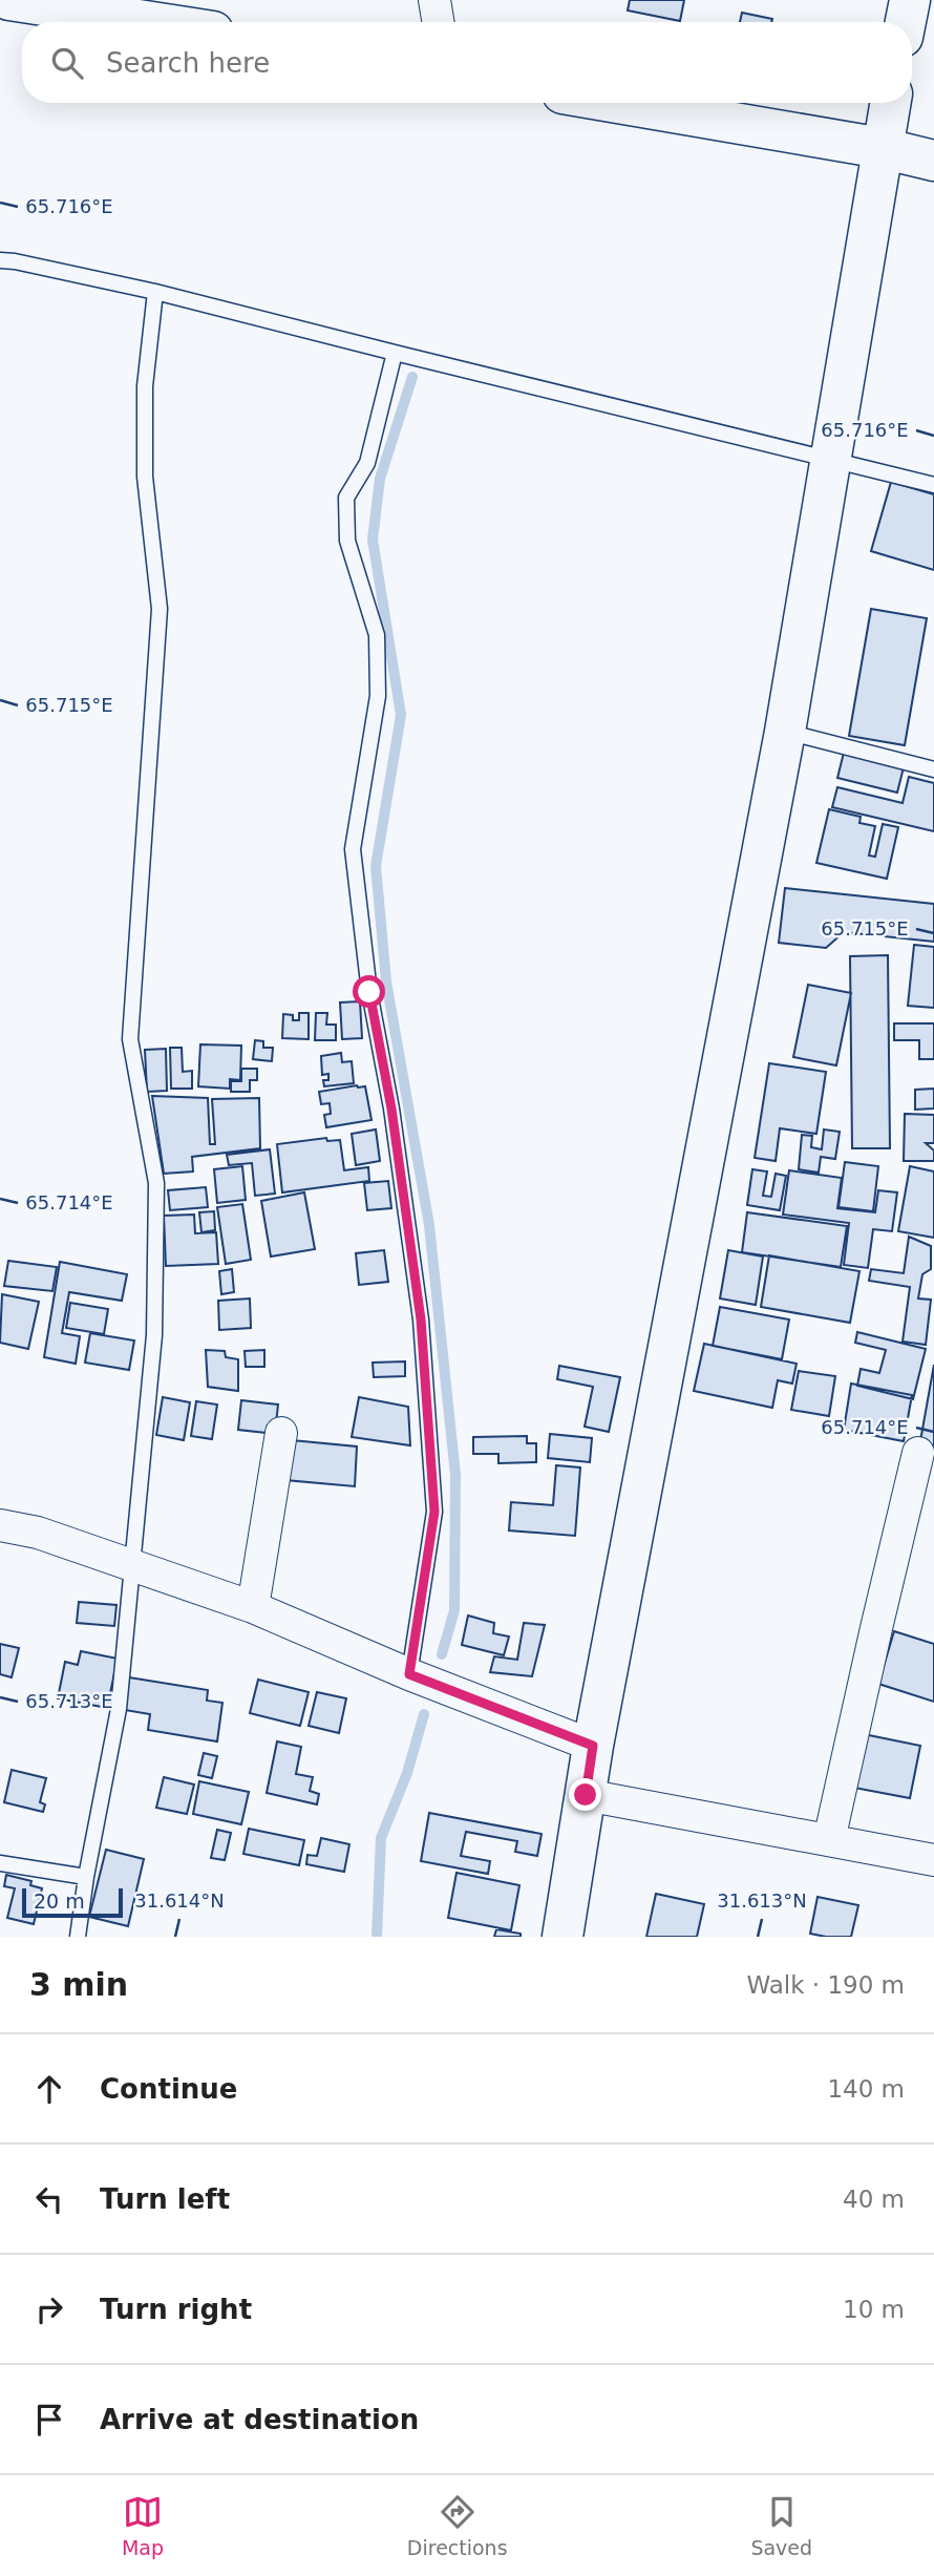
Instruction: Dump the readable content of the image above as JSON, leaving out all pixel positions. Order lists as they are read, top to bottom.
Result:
{
  "scale_bar": "20 m",
  "page": {
    "search": "Search here",
    "scale": "20 m",
    "heading": ["3 min", "Walk · 190 m"],
    "list": [
      ["Continue", "140 m"],
      ["Turn left", "40 m"],
      ["Turn right", "10 m"],
      "Arrive at destination"
    ],
    "nav": ["Map", "Directions", "Saved"]
  },
  "coordinates": [
    "65.716°E",
    "65.715°E",
    "65.714°E",
    "65.713°E",
    "31.614°N",
    "31.613°N"
  ]
}
